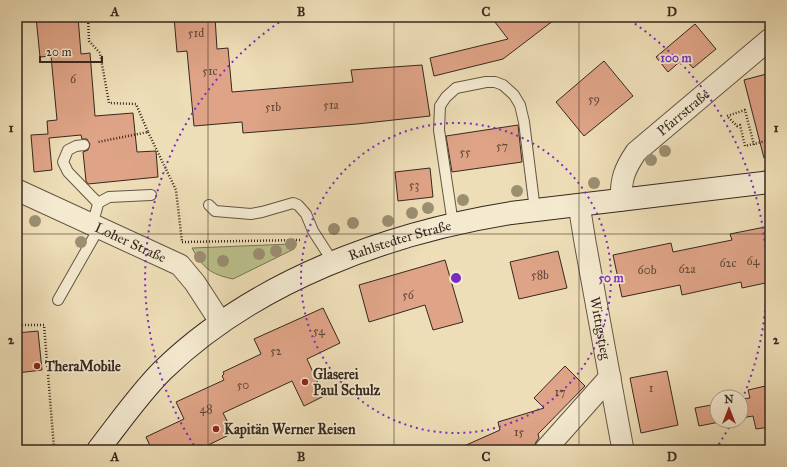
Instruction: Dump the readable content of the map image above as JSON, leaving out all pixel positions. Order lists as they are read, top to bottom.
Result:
{
  "streets": {
    "main road": ["Rahlstedter Straße"],
    "street": ["Pfarrstraße", "Loher Straße", "Wittigstieg"]
  },
  "crossings": [
    ["Pfarrstraße", "Rahlstedter Straße"],
    ["Rahlstedter Straße", "Loher Straße"],
    ["Rahlstedter Straße", "Wittigstieg"]
  ],
  "places": ["TheraMobile", "Glaserei Paul Schulz", "Kapitän Werner Reisen"],
  "house_numbers": [
    "51d",
    "51c",
    "6",
    "59",
    "51a",
    "51b",
    "57",
    "55",
    "53",
    "64",
    "62c",
    "62a",
    "60b",
    "58b",
    "56",
    "54",
    "52",
    "50",
    "1",
    "17",
    "48",
    "15"
  ],
  "scale_bar": "20 m",
  "north": "top",
  "grid": {
    "columns": [
      "A",
      "B",
      "C",
      "D"
    ],
    "rows": ["1", "2"]
  },
  "rings": ["100 m", "50 m"]
}
